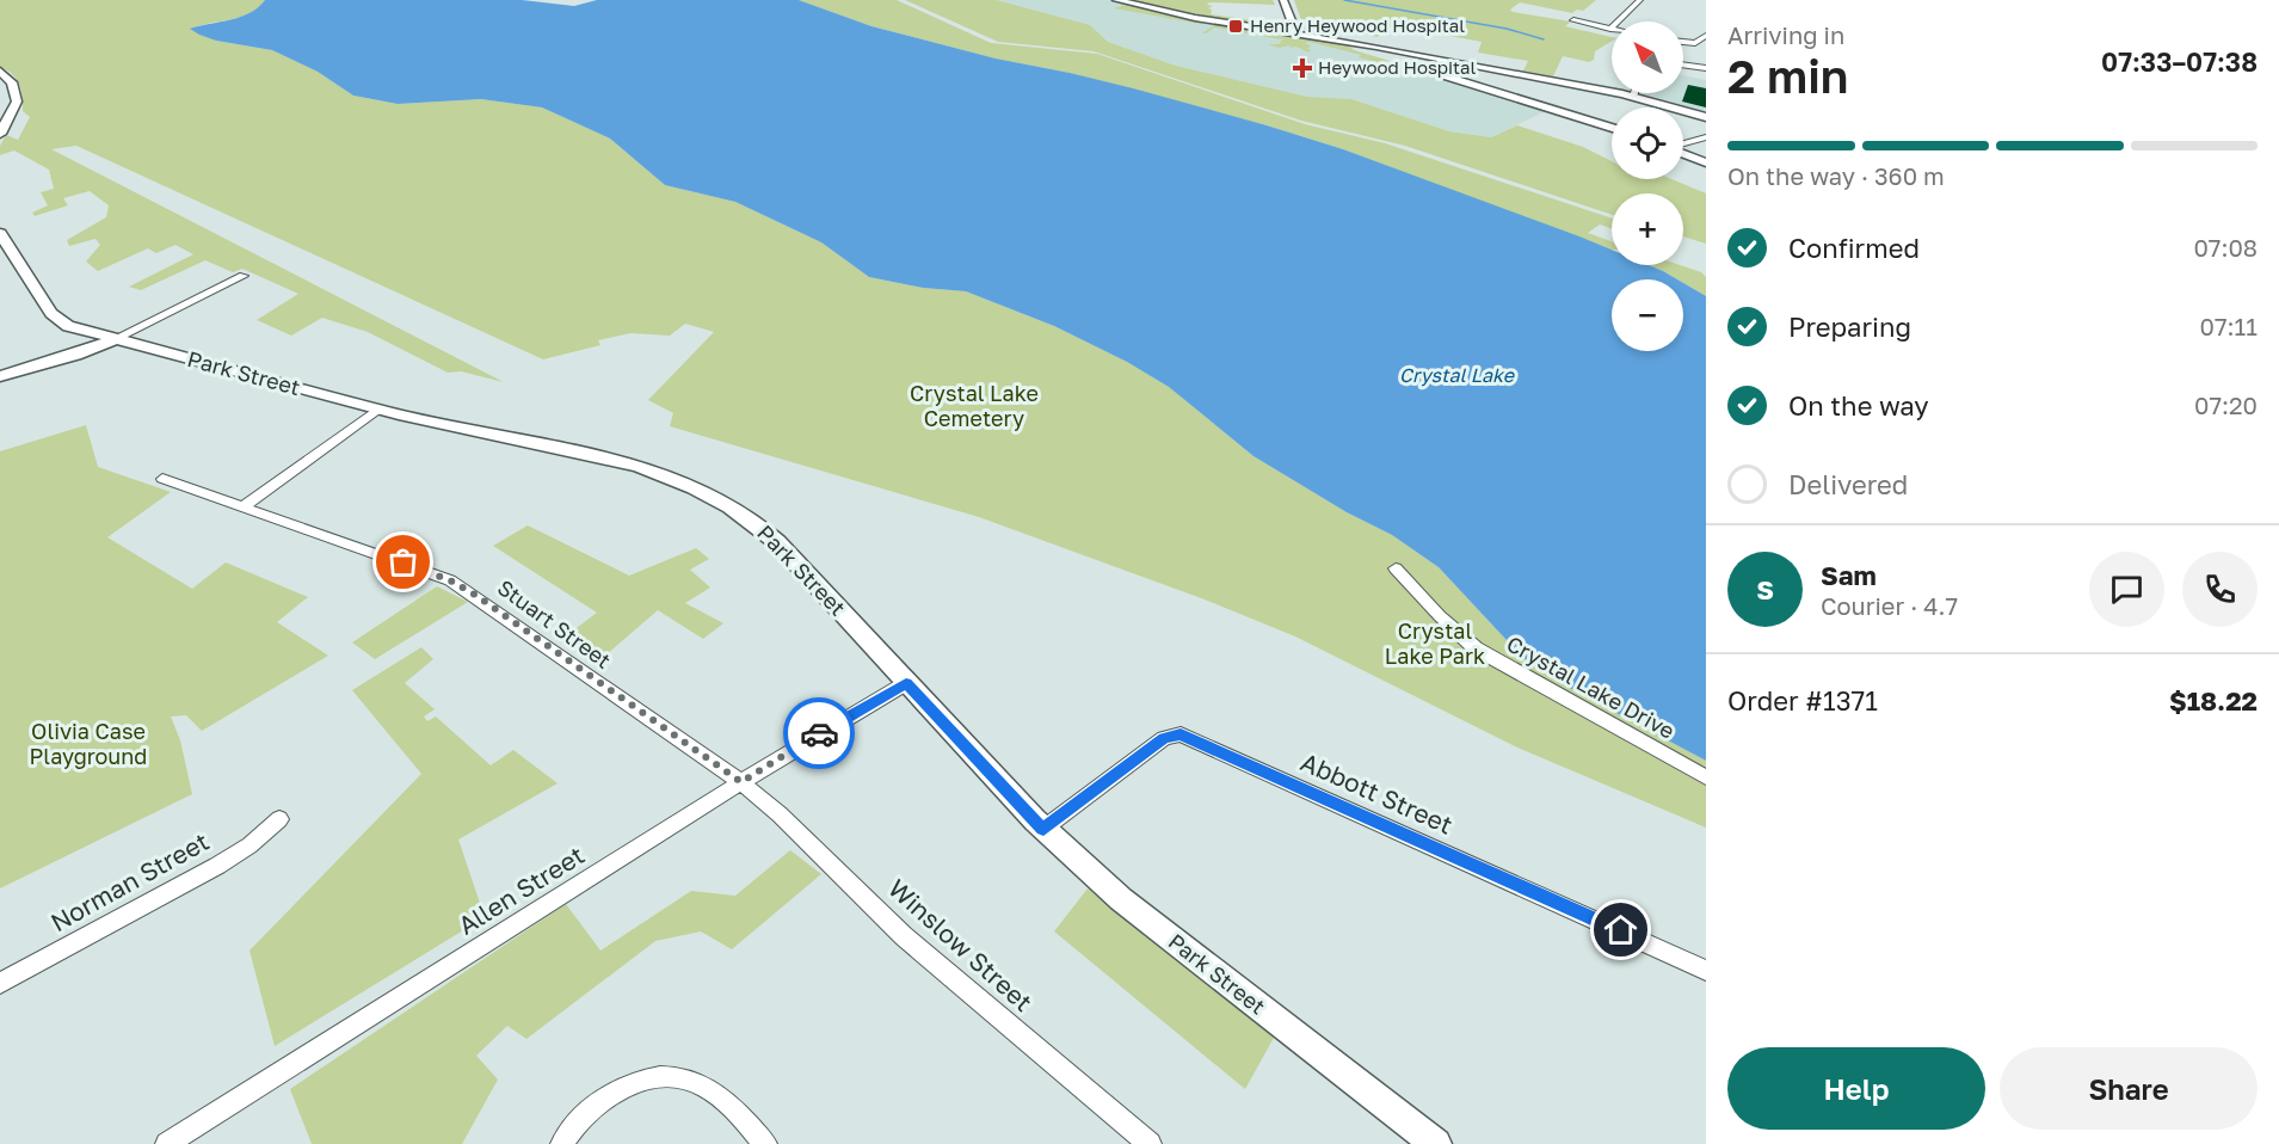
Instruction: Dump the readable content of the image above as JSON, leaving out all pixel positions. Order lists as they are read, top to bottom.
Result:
{
  "streets": {
    "street": [
      "Park Street",
      "Stuart Street",
      "Crystal Lake Drive",
      "Abbott Street",
      "Norman Street",
      "Allen Street",
      "Winslow Street"
    ]
  },
  "crossings": [
    ["Park Street", "Abbott Street"],
    ["Park Street", "Allen Street"],
    ["Stuart Street", "Allen Street"],
    ["Stuart Street", "Winslow Street"],
    ["Allen Street", "Winslow Street"]
  ],
  "water": ["Crystal Lake"],
  "parks": ["Crystal Lake Cemetery", "Crystal Lake Park", "Olivia Case Playground"],
  "places": {
    "transit": ["Henry Heywood Hospital"],
    "health": ["Heywood Hospital"]
  },
  "north": "top left",
  "page": {
    "heading": ["2 min", "Arriving in", "07:33–07:38"],
    "panel": [
      "Sam",
      "Courier · 4.7",
      "Order #1371",
      "$18.22"
    ],
    "map_buttons": ["+", "−"],
    "bar": "On the way · 360 m",
    "list": [
      ["Confirmed", "07:08"],
      ["Preparing", "07:11"],
      ["On the way", "07:20"],
      "Delivered"
    ],
    "round": "S",
    "buttons": ["Help", "Share"]
  }
}
